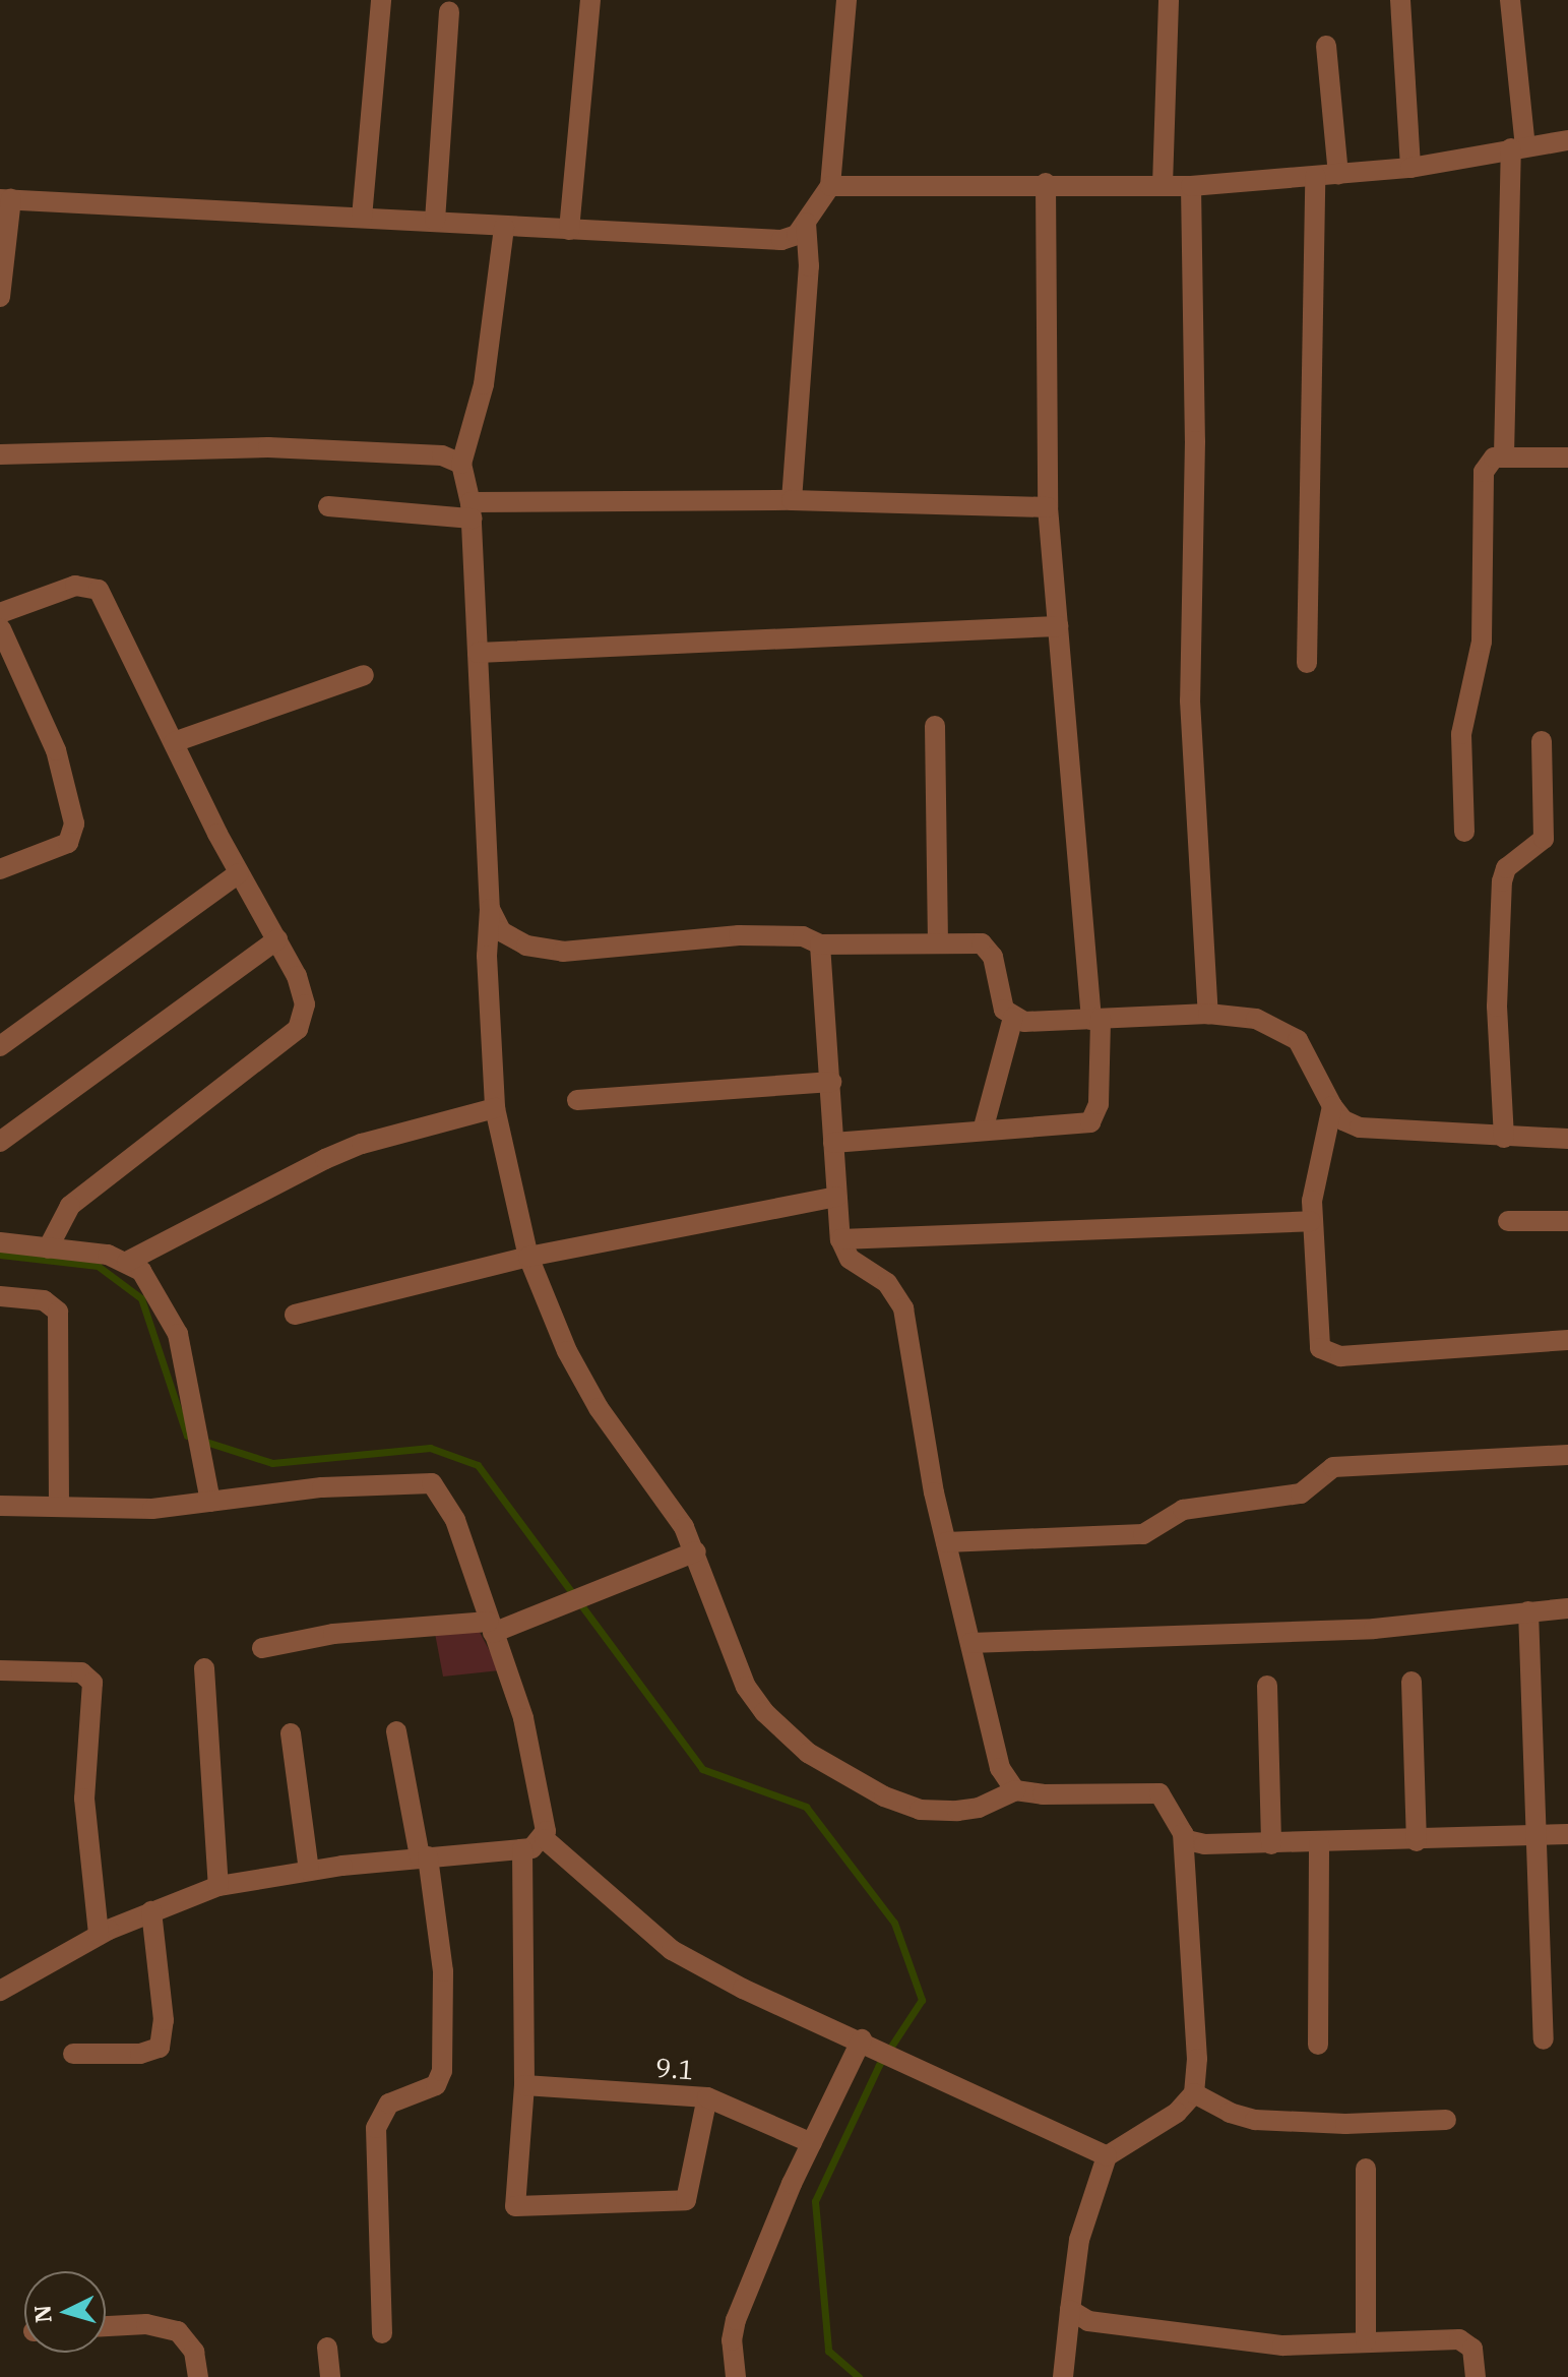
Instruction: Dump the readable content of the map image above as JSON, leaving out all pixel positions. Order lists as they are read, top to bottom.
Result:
{
  "streets": {
    "street": ["9.1"]
  },
  "north": "left"
}
